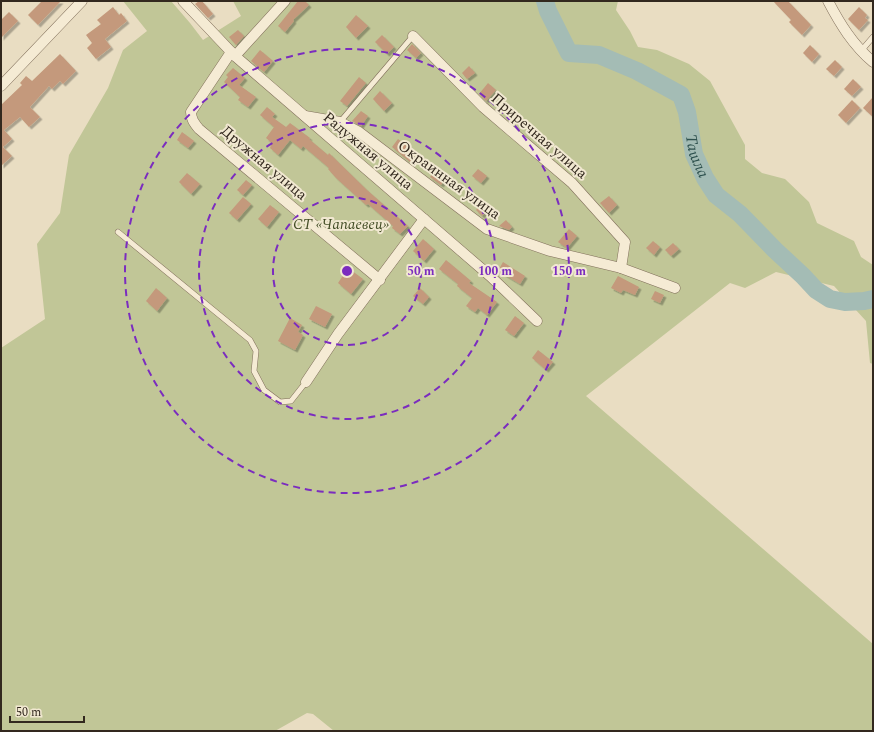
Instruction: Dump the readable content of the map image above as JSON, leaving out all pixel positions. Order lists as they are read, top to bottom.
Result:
{
  "streets": {
    "street": [
      "Приречная улица",
      "Радужная улица",
      "Дружная улица",
      "Окраинная улица"
    ]
  },
  "crossings": [
    ["Приречная улица", "Окраинная улица"],
    ["Радужная улица", "Дружная улица"],
    ["Радужная улица", "Окраинная улица"]
  ],
  "water": ["Ташла"],
  "parks": ["СТ «Чапаевец»"],
  "scale_bar": "50 m",
  "rings": ["50 m", "100 m", "150 m"]
}
